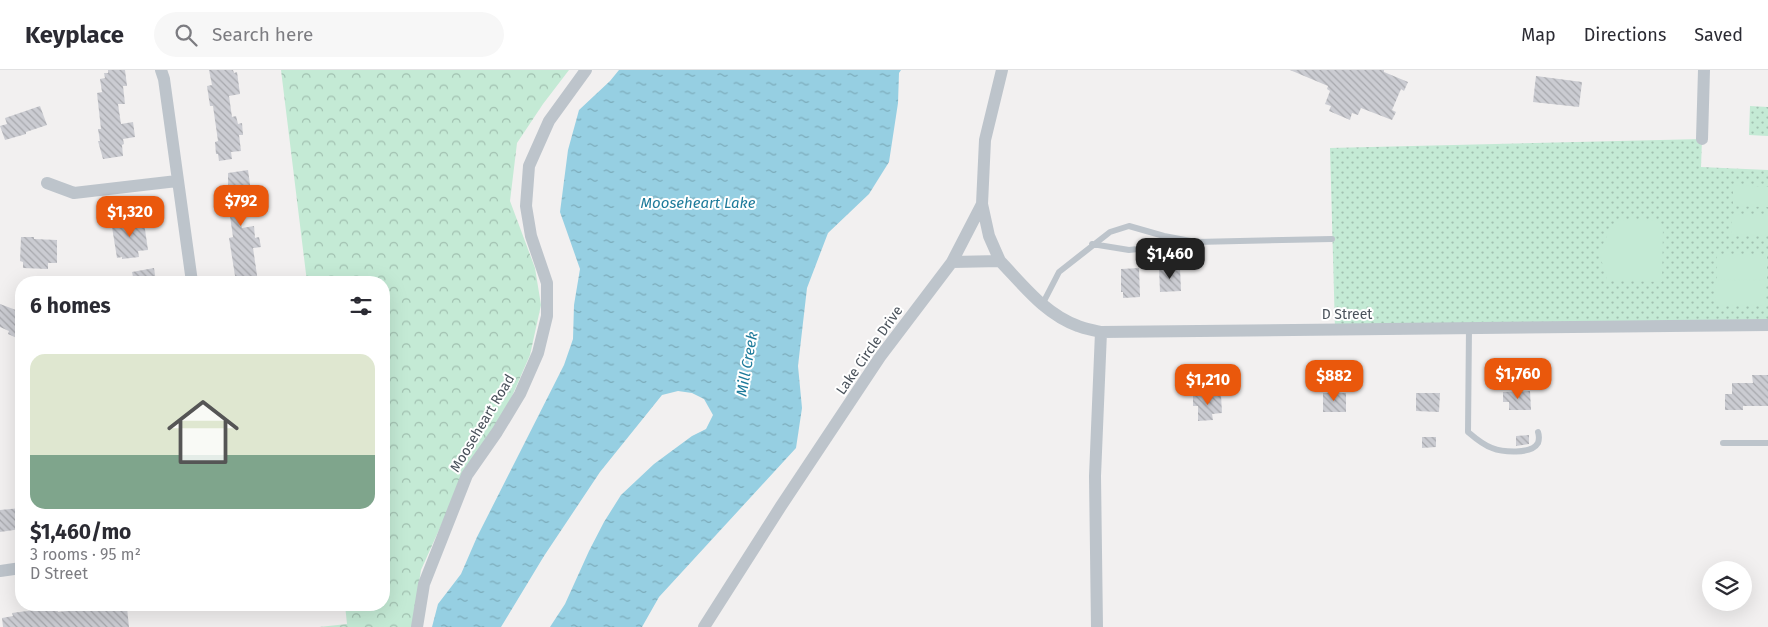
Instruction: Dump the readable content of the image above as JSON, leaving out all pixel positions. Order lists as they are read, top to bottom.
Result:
{
  "streets": {
    "street": ["D Street", "Lake Circle Drive", "Mooseheart Road"]
  },
  "crossings": [
    ["D Street", "Lake Circle Drive"]
  ],
  "water": ["Mooseheart Lake", "Mill Creek"],
  "page": {
    "header": "Keyplace",
    "search": "Search here",
    "nav": ["Map", "Directions", "Saved"],
    "price": [
      "$792",
      "$1,320",
      "$1,460",
      "$1,760",
      "$882",
      "$1,210"
    ],
    "heading": "6 homes",
    "list": [
      {
        "name": "$1,460/mo",
        "note": "3 rooms · 95 m² · D Street"
      }
    ]
  }
}
